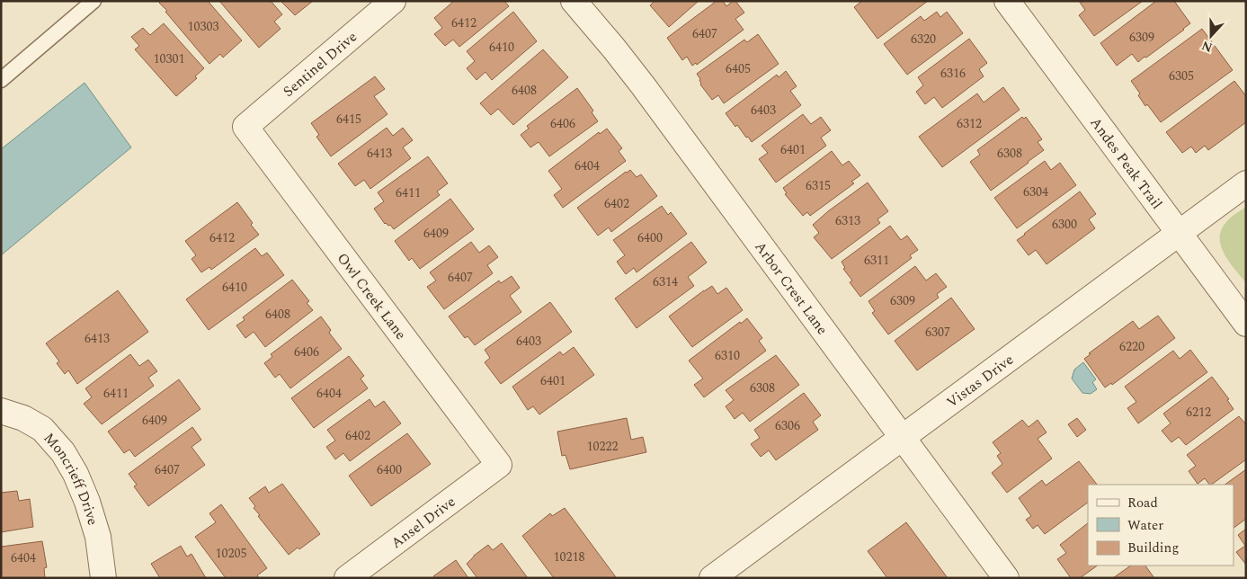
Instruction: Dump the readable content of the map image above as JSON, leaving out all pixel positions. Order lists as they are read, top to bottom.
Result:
{
  "streets": {
    "street": [
      "Sentinel Drive",
      "Andes Peak Trail",
      "Arbor Crest Lane",
      "Owl Creek Lane",
      "Vistas Drive",
      "Moncrieff Drive",
      "Ansel Drive"
    ]
  },
  "crossings": [
    ["Sentinel Drive", "Owl Creek Lane"],
    ["Andes Peak Trail", "Vistas Drive"],
    ["Arbor Crest Lane", "Vistas Drive"],
    ["Owl Creek Lane", "Ansel Drive"]
  ],
  "house_numbers": [
    "6412",
    "10303",
    "6407",
    "6309",
    "6320",
    "6410",
    "10301",
    "6405",
    "6316",
    "6305",
    "6408",
    "6403",
    "6415",
    "6406",
    "6312",
    "6401",
    "6413",
    "6308",
    "6404",
    "6315",
    "6304",
    "6411",
    "6402",
    "6313",
    "6300",
    "6409",
    "6412",
    "6400",
    "6311",
    "6407",
    "6314",
    "6410",
    "6309",
    "6408",
    "6307",
    "6413",
    "6403",
    "6220",
    "6406",
    "6310",
    "6401",
    "6308",
    "6411",
    "6404",
    "6212",
    "6409",
    "6306",
    "6402",
    "10222",
    "6407",
    "6400",
    "10205",
    "10218",
    "6404"
  ],
  "legend": ["Road", "Water", "Building"],
  "north": "bottom"
}
